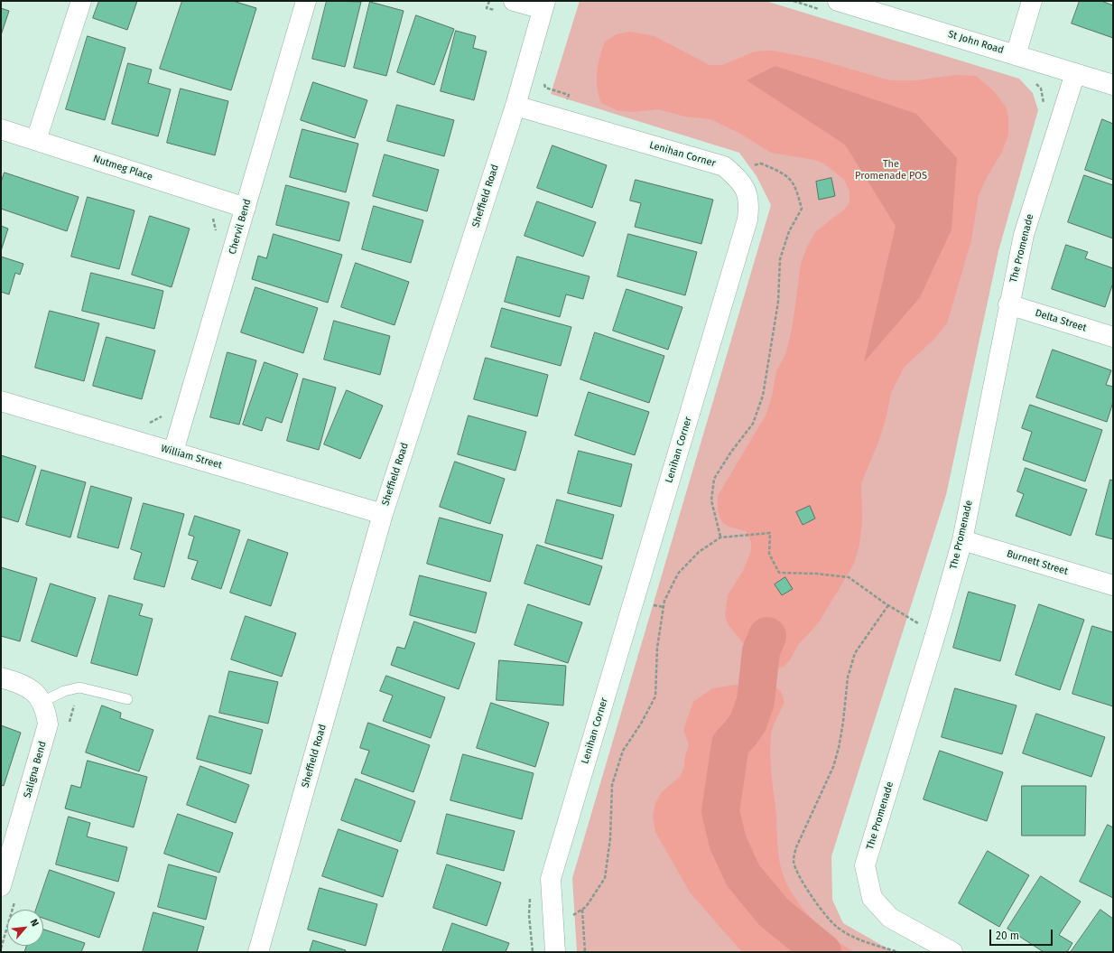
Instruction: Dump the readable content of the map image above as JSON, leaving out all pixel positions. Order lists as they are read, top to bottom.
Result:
{
  "streets": {
    "street": [
      "St John Road",
      "Lenihan Corner",
      "Nutmeg Place",
      "Sheffield Road",
      "Chervil Bend",
      "The Promenade",
      "Delta Street",
      "William Street",
      "Burnett Street",
      "Saligna Bend"
    ]
  },
  "crossings": [
    ["St John Road", "The Promenade"],
    ["Lenihan Corner", "Sheffield Road"],
    ["Nutmeg Place", "Chervil Bend"],
    ["Sheffield Road", "William Street"],
    ["Chervil Bend", "William Street"],
    ["The Promenade", "Delta Street"],
    ["The Promenade", "Burnett Street"]
  ],
  "parks": ["The Promenade POS"],
  "scale_bar": "20 m",
  "north": "top right"
}
